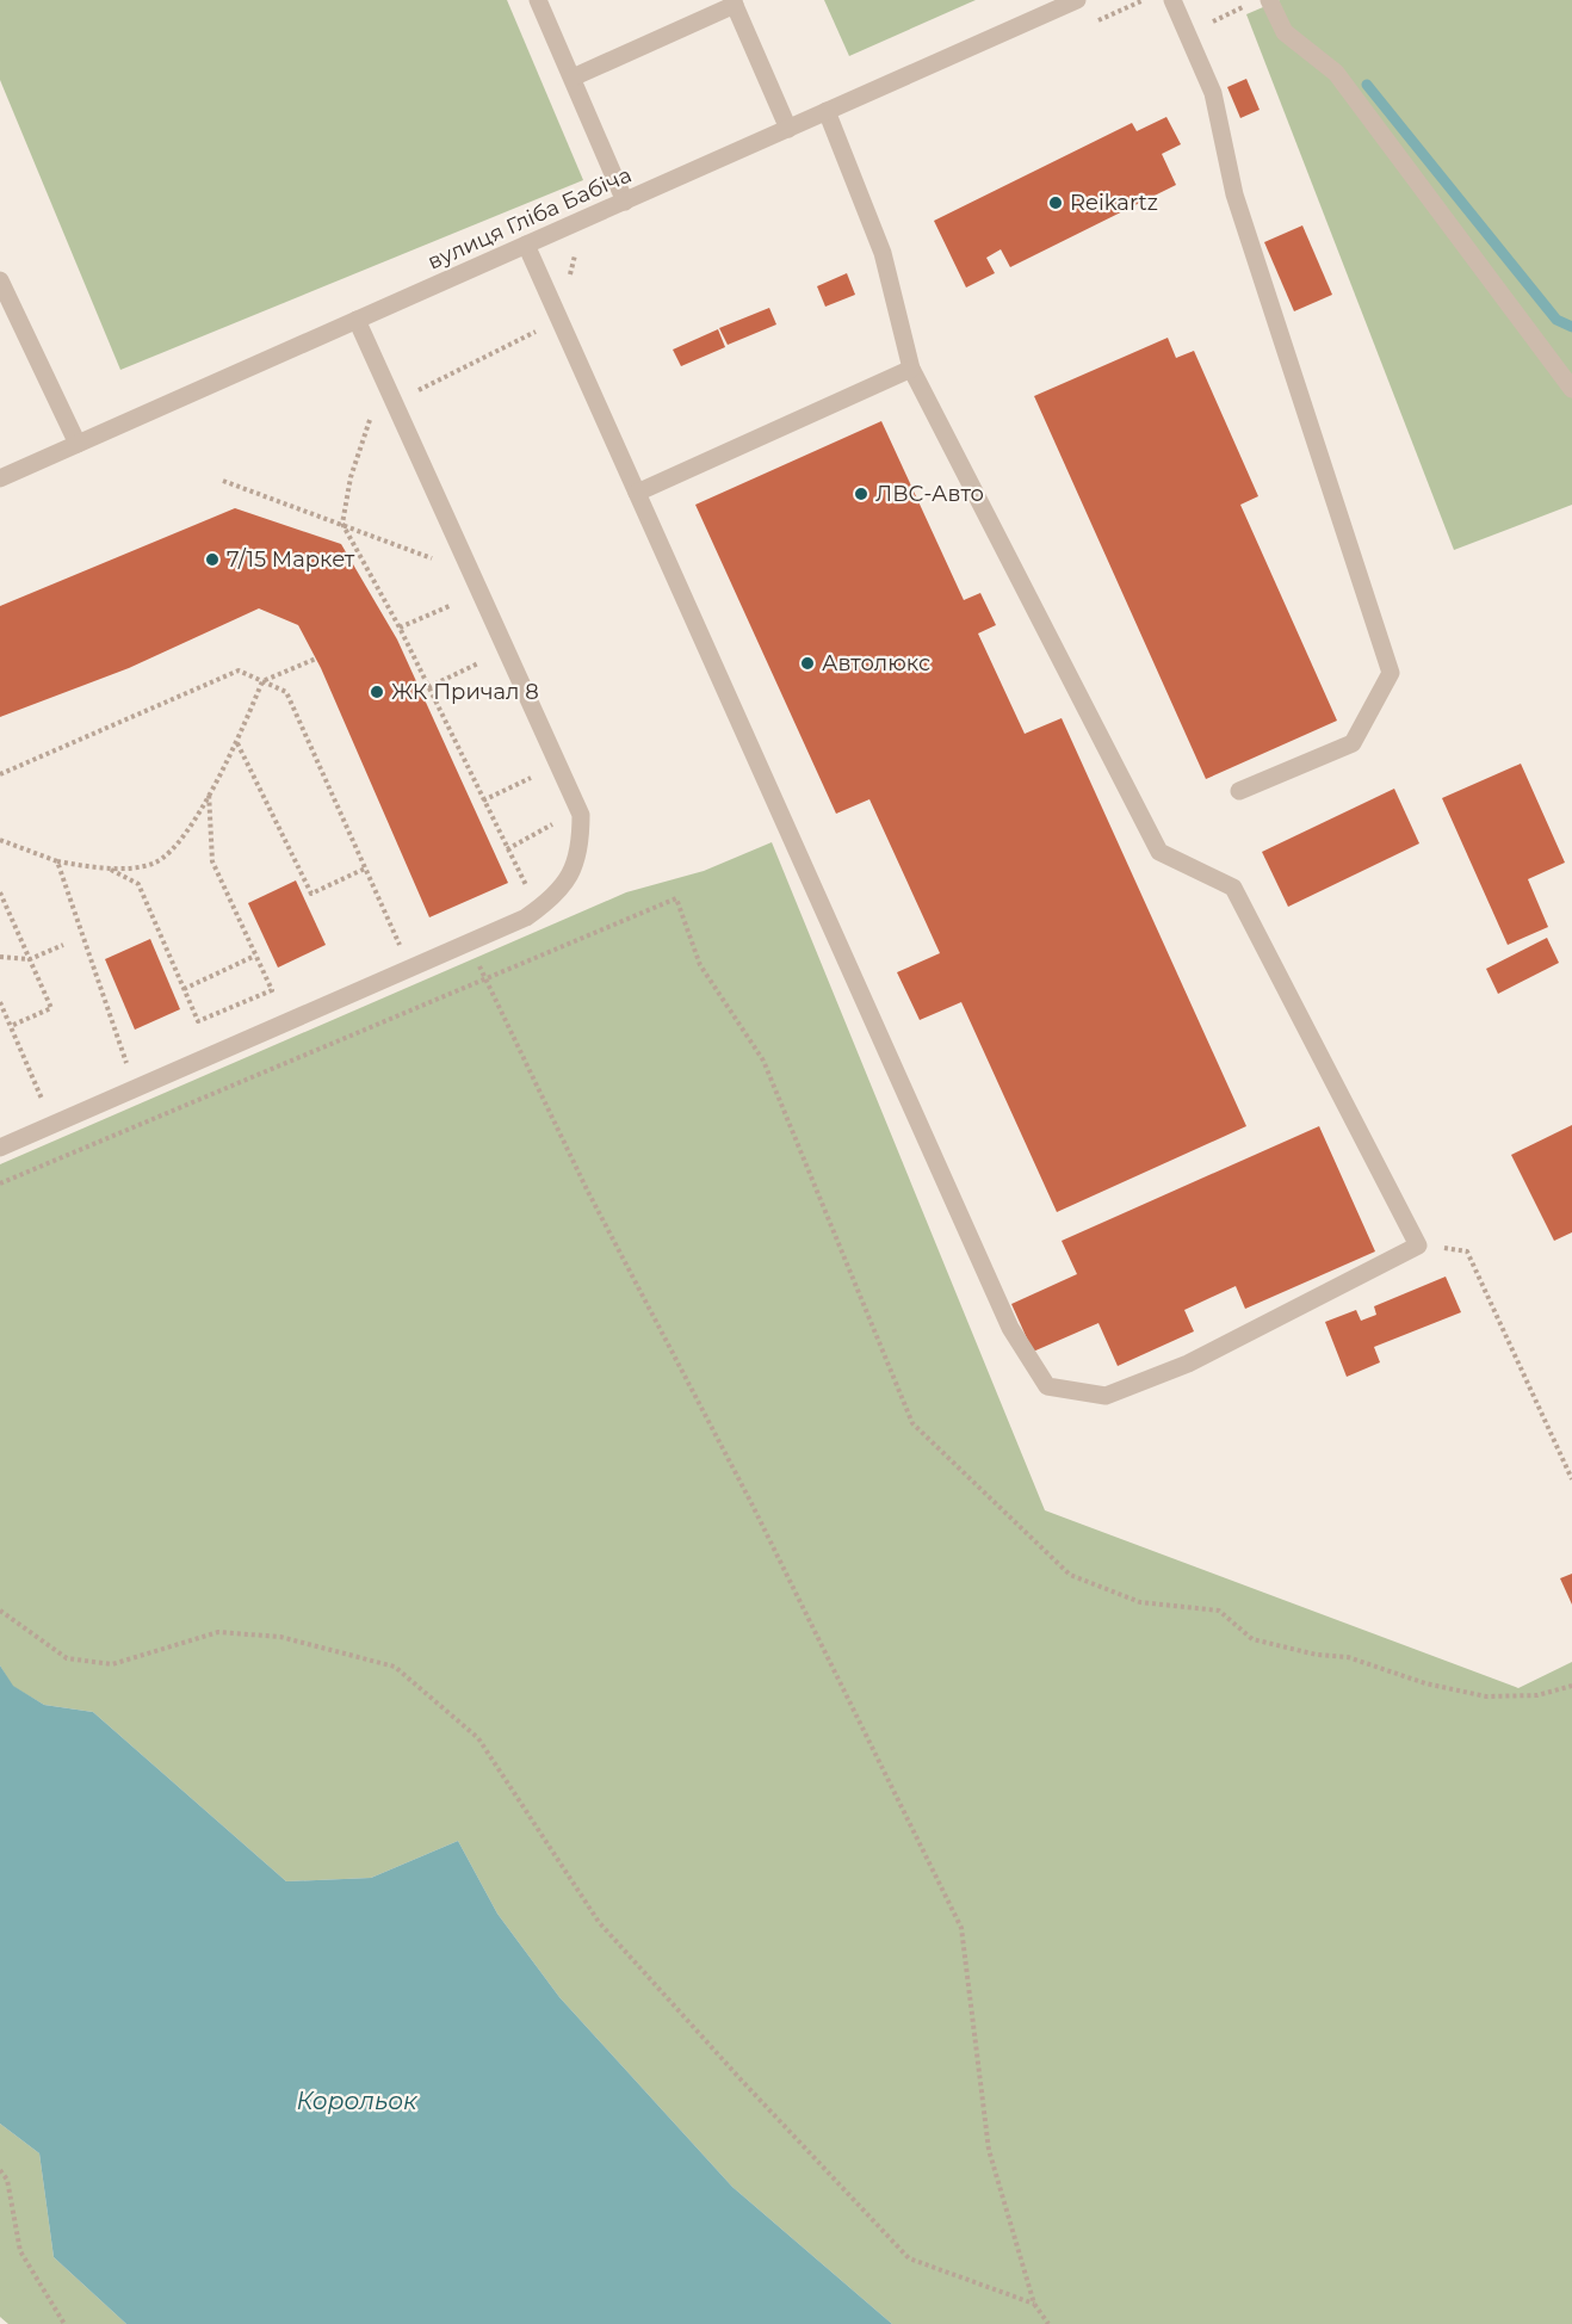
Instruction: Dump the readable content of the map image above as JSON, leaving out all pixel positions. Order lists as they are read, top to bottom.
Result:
{
  "streets": {
    "street": ["вулиця Гліба Бабіча"]
  },
  "water": ["Корольок"],
  "places": [
    "Reikartz",
    "ЛВС-Авто",
    "7/15 Маркет",
    "Автолюкс",
    "ЖК Причал 8"
  ]
}
